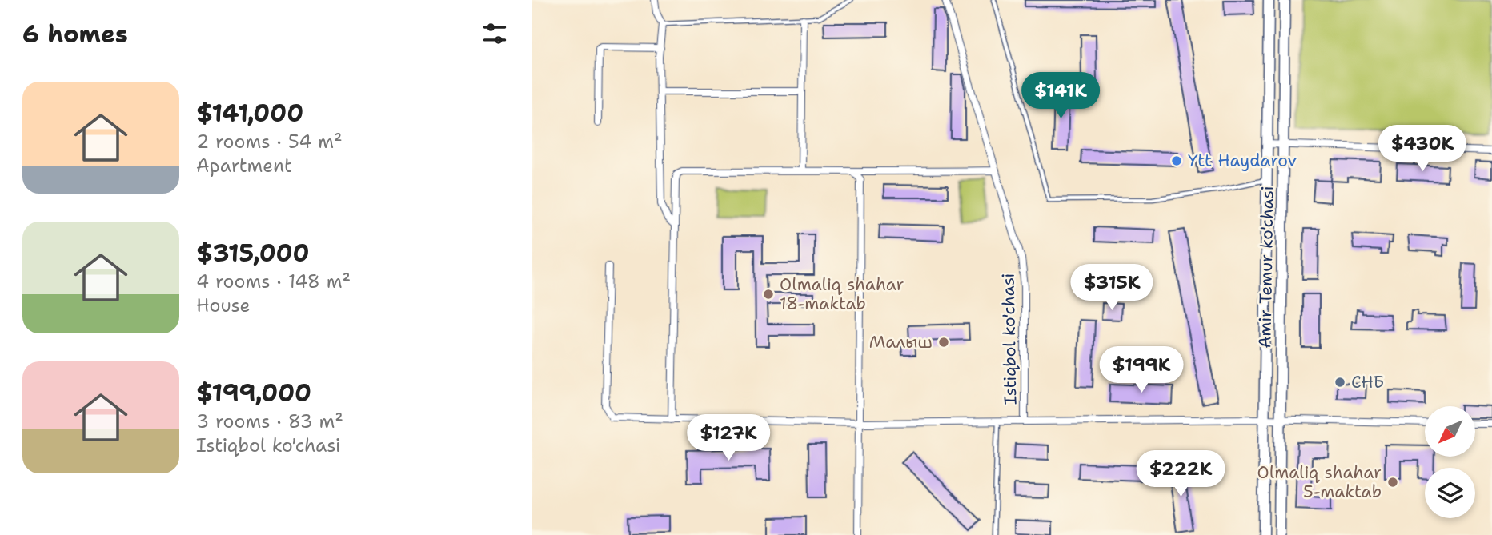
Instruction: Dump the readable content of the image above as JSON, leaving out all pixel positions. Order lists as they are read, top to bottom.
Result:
{
  "streets": {
    "main road": ["Amir Temur ko'chasi"],
    "street": ["Istiqbol ko'chasi"]
  },
  "crossings": [
    ["Amir Temur ko'chasi", "Istiqbol ko'chasi"]
  ],
  "places": [
    "Ytt Haydarov",
    "Olmaliq shahar 18-maktab",
    "Малыш",
    "СНБ",
    "Olmaliq shahar 5-maktab"
  ],
  "north": "bottom left",
  "page": {
    "heading": "6 homes",
    "list": [
      {
        "name": "$141,000",
        "note": "2 rooms · 54 m² · Apartment"
      },
      {
        "name": "$315,000",
        "note": "4 rooms · 148 m² · House"
      },
      {
        "name": "$199,000",
        "note": "3 rooms · 83 m² · Istiqbol ko'chasi"
      }
    ],
    "price": [
      "$141K",
      "$430K",
      "$315K",
      "$199K",
      "$127K",
      "$222K"
    ]
  }
}
